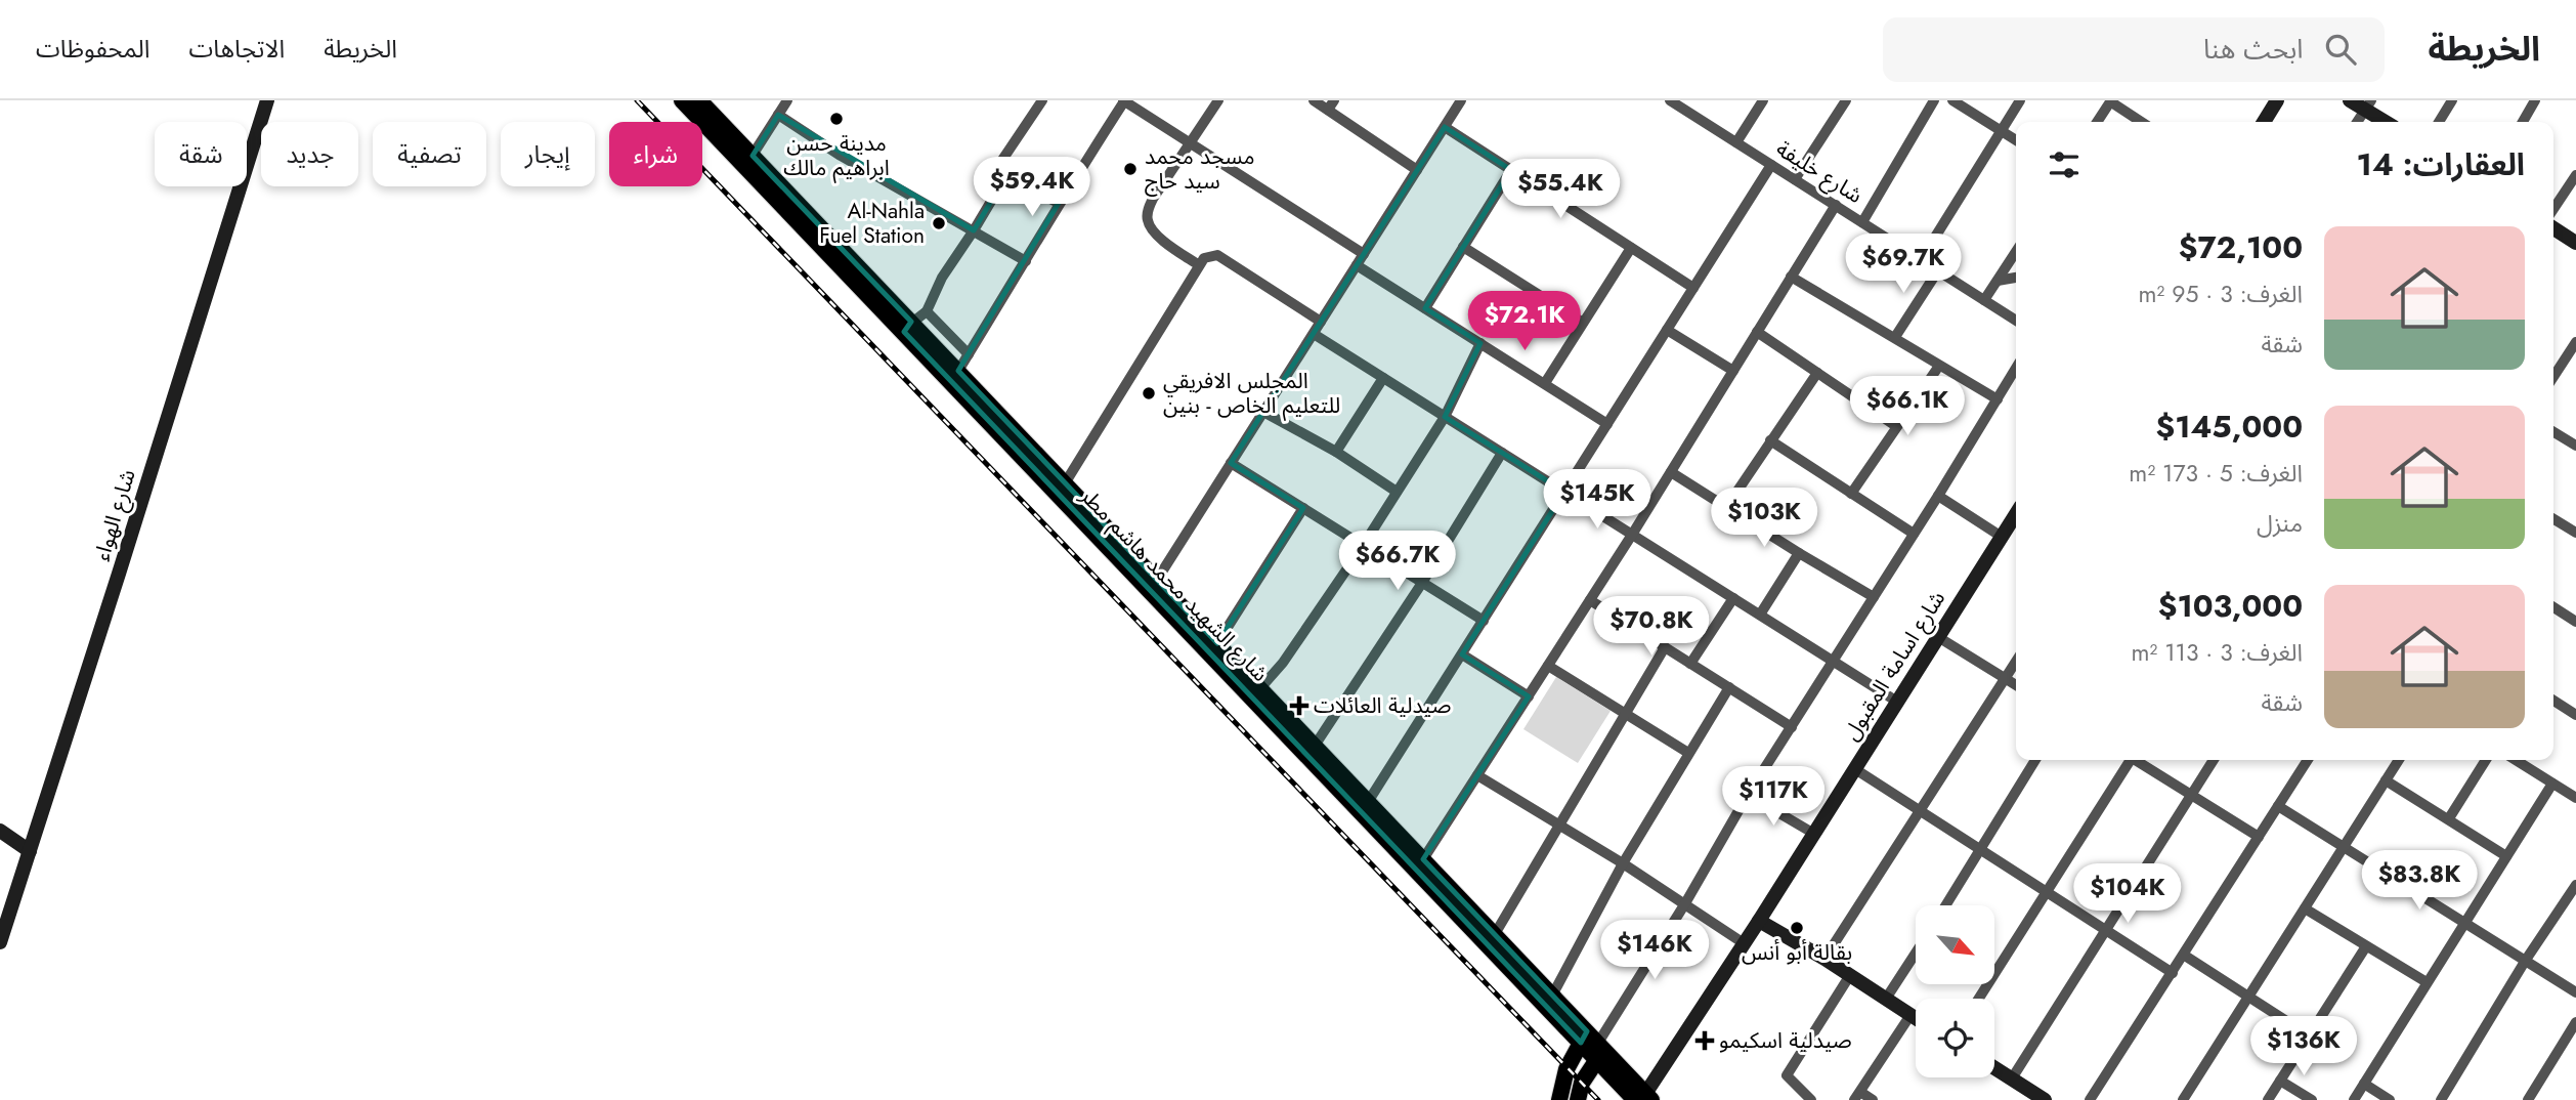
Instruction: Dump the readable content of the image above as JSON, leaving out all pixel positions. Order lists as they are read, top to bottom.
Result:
{
  "streets": {
    "main road": ["شارع الشهيد محمد هاشم مطر"],
    "street": ["شارع خليفة", "شارع الهواء", "شارع اسامة المقبول"]
  },
  "crossings": [
    ["شارع الشهيد محمد هاشم مطر", "شارع اسامة المقبول"]
  ],
  "places": {
    "other": [
      "مدينة حسن ابراهيم مالك",
      "مسجد محمد سيد حاج",
      "Al-Nahla Fuel Station",
      "المجلس الافريقي للتعليم الخاص - بنين",
      "بقالة أبو أنس"
    ],
    "health": ["صيدلية العائلات", "صيدلية اسكيمو"]
  },
  "north": "bottom right",
  "page": {
    "header": "الخريطة",
    "search": "ابحث هنا",
    "nav": ["الخريطة", "الاتجاهات", "المحفوظات"],
    "chip": [
      "شراء",
      "إيجار",
      "تصفية",
      "جديد",
      "شقة"
    ],
    "heading": "العقارات: 14",
    "price": [
      "$59.4K",
      "$55.4K",
      "$69.7K",
      "$72.1K",
      "$66.1K",
      "$145K",
      "$103K",
      "$66.7K",
      "$70.8K",
      "$117K",
      "$83.8K",
      "$104K",
      "$146K",
      "$136K"
    ],
    "list": [
      {
        "name": "$72,100",
        "note": "الغرف: 3 · 95 m² · شقة"
      },
      {
        "name": "$145,000",
        "note": "الغرف: 5 · 173 m² · منزل"
      },
      {
        "name": "$103,000",
        "note": "الغرف: 3 · 113 m² · شقة"
      }
    ]
  }
}
